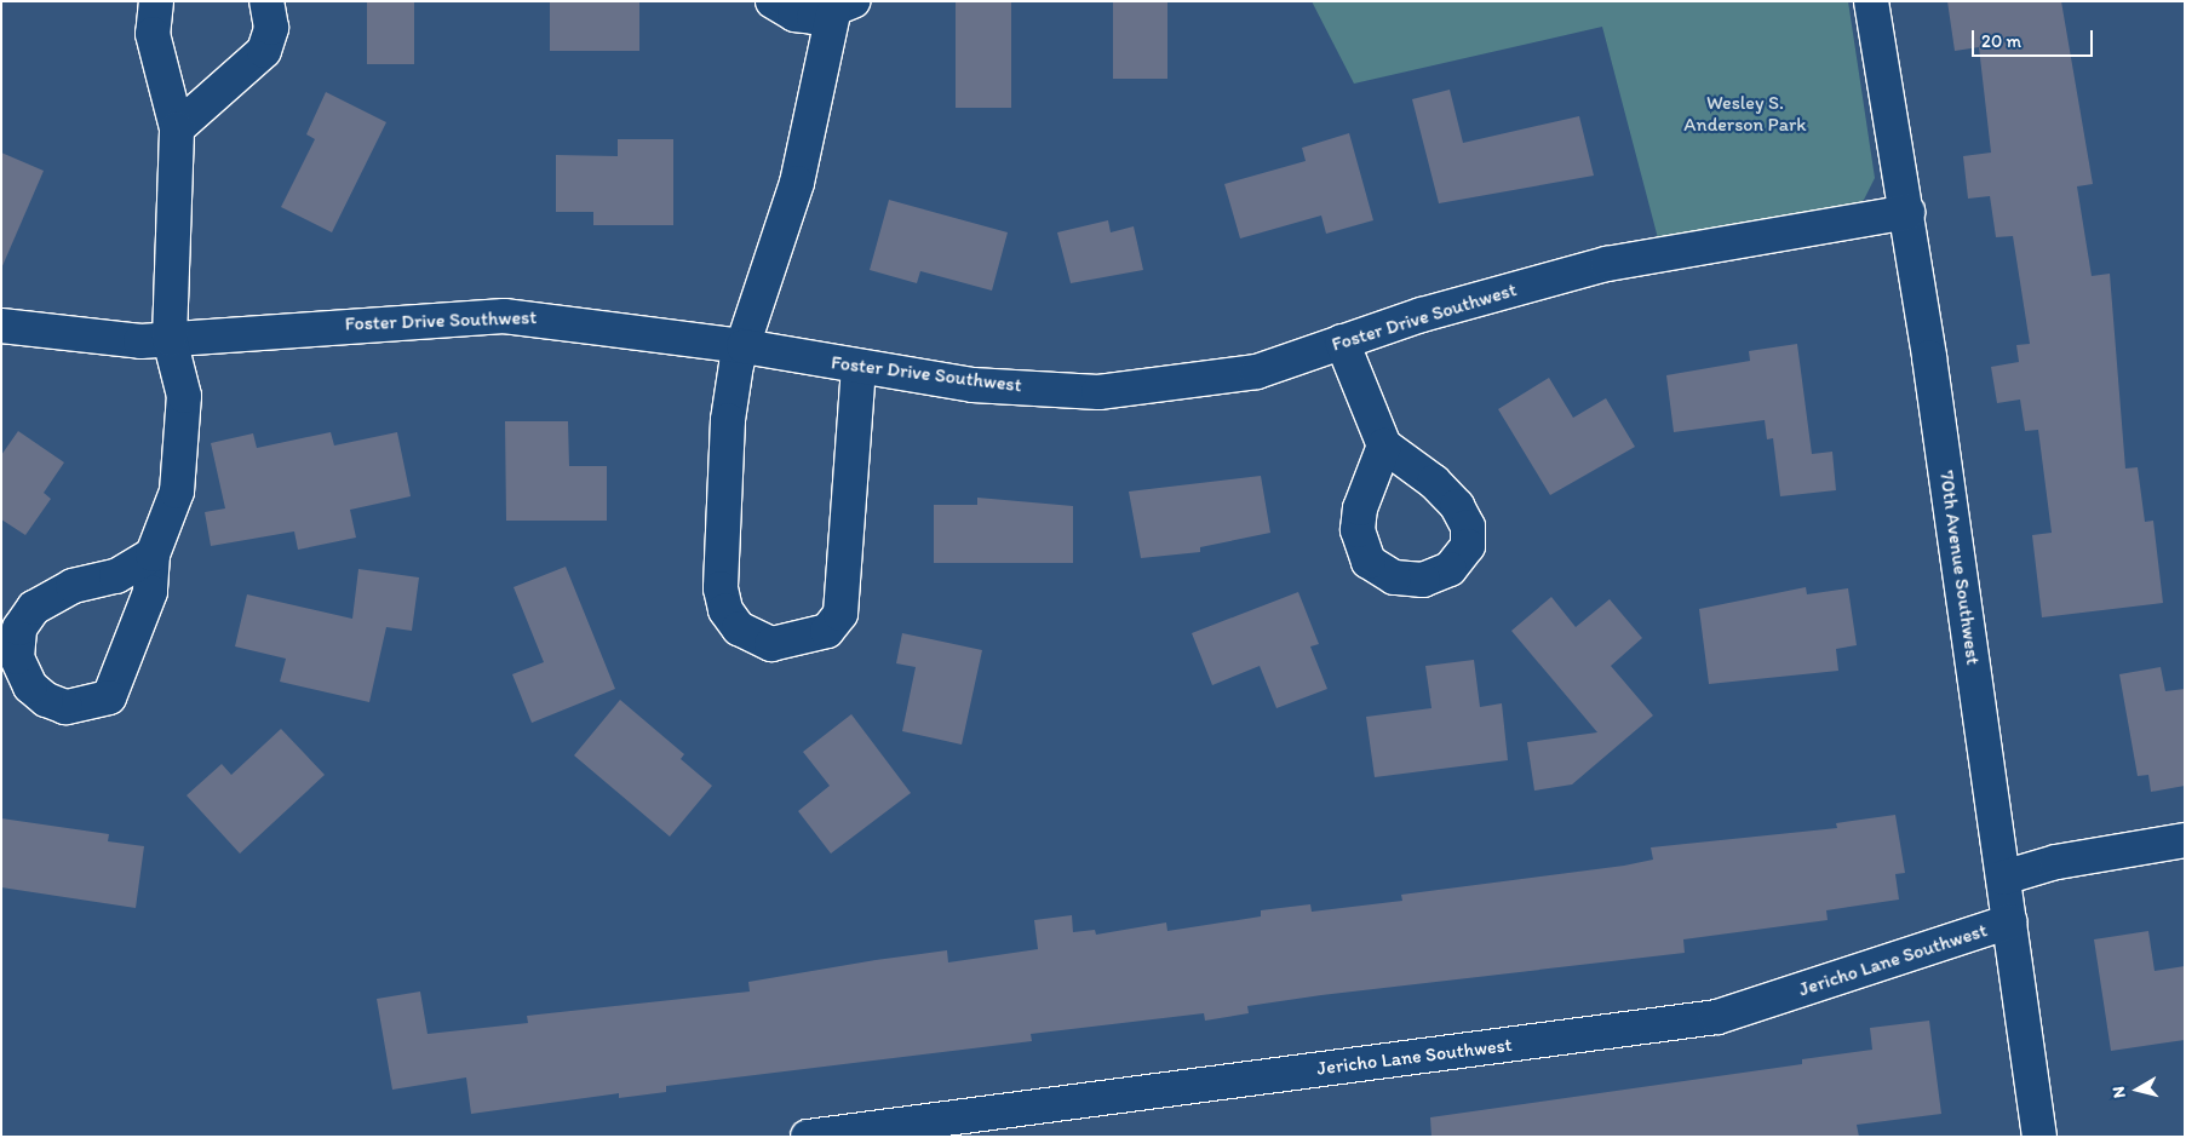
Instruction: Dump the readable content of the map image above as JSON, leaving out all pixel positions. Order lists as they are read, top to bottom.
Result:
{
  "streets": {
    "street": ["Foster Drive Southwest", "70th Avenue Southwest", "Jericho Lane Southwest"]
  },
  "crossings": [
    ["Foster Drive Southwest", "70th Avenue Southwest"],
    ["70th Avenue Southwest", "Jericho Lane Southwest"]
  ],
  "parks": ["Wesley S. Anderson Park"],
  "scale_bar": "20 m",
  "north": "left"
}
